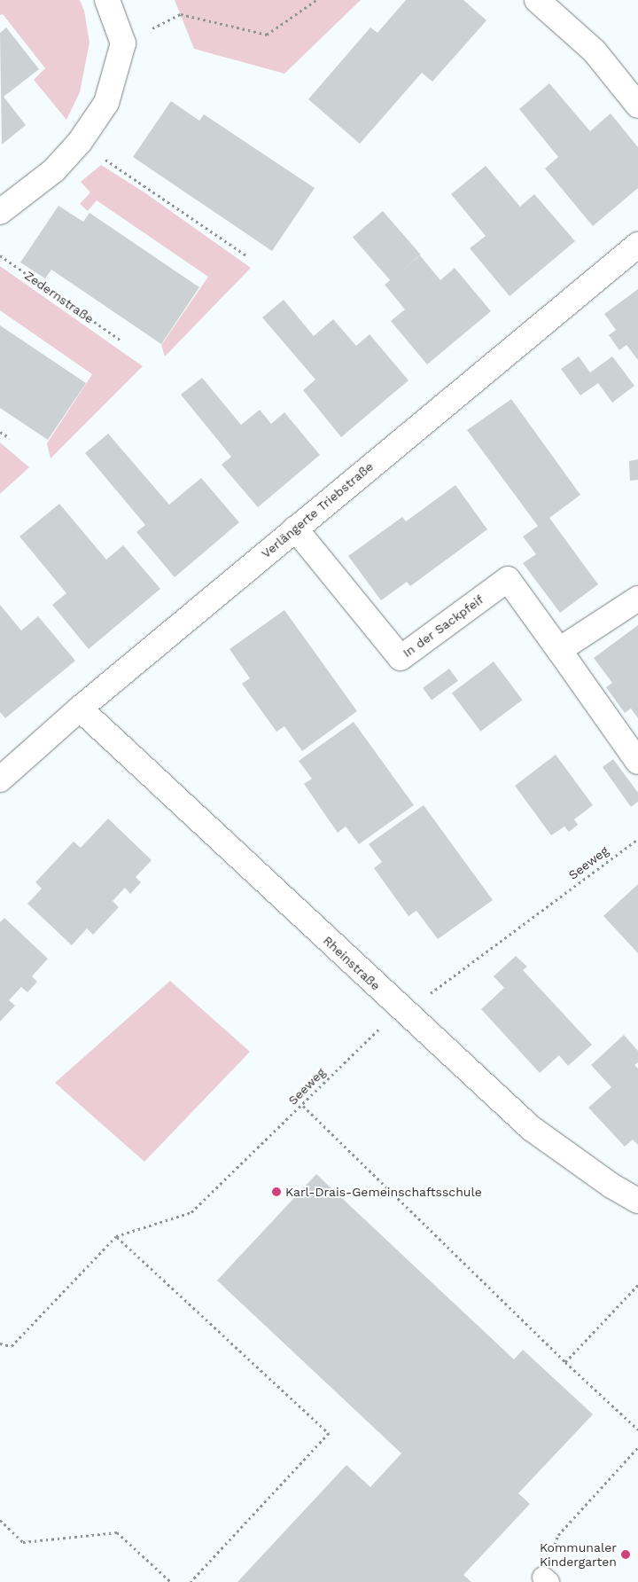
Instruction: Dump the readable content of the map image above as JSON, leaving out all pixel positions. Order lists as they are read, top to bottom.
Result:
{
  "streets": {
    "street": ["Verlängerte Triebstraße", "In der Sackpfeif", "Rheinstraße"],
    "path": ["Zedernstraße", "Seeweg"]
  },
  "crossings": [
    ["Verlängerte Triebstraße", "In der Sackpfeif"],
    ["Verlängerte Triebstraße", "Rheinstraße"],
    ["Seeweg", "Rheinstraße"]
  ],
  "places": ["Karl-Drais-Gemeinschaftsschule", "Kommunaler Kindergarten"]
}
